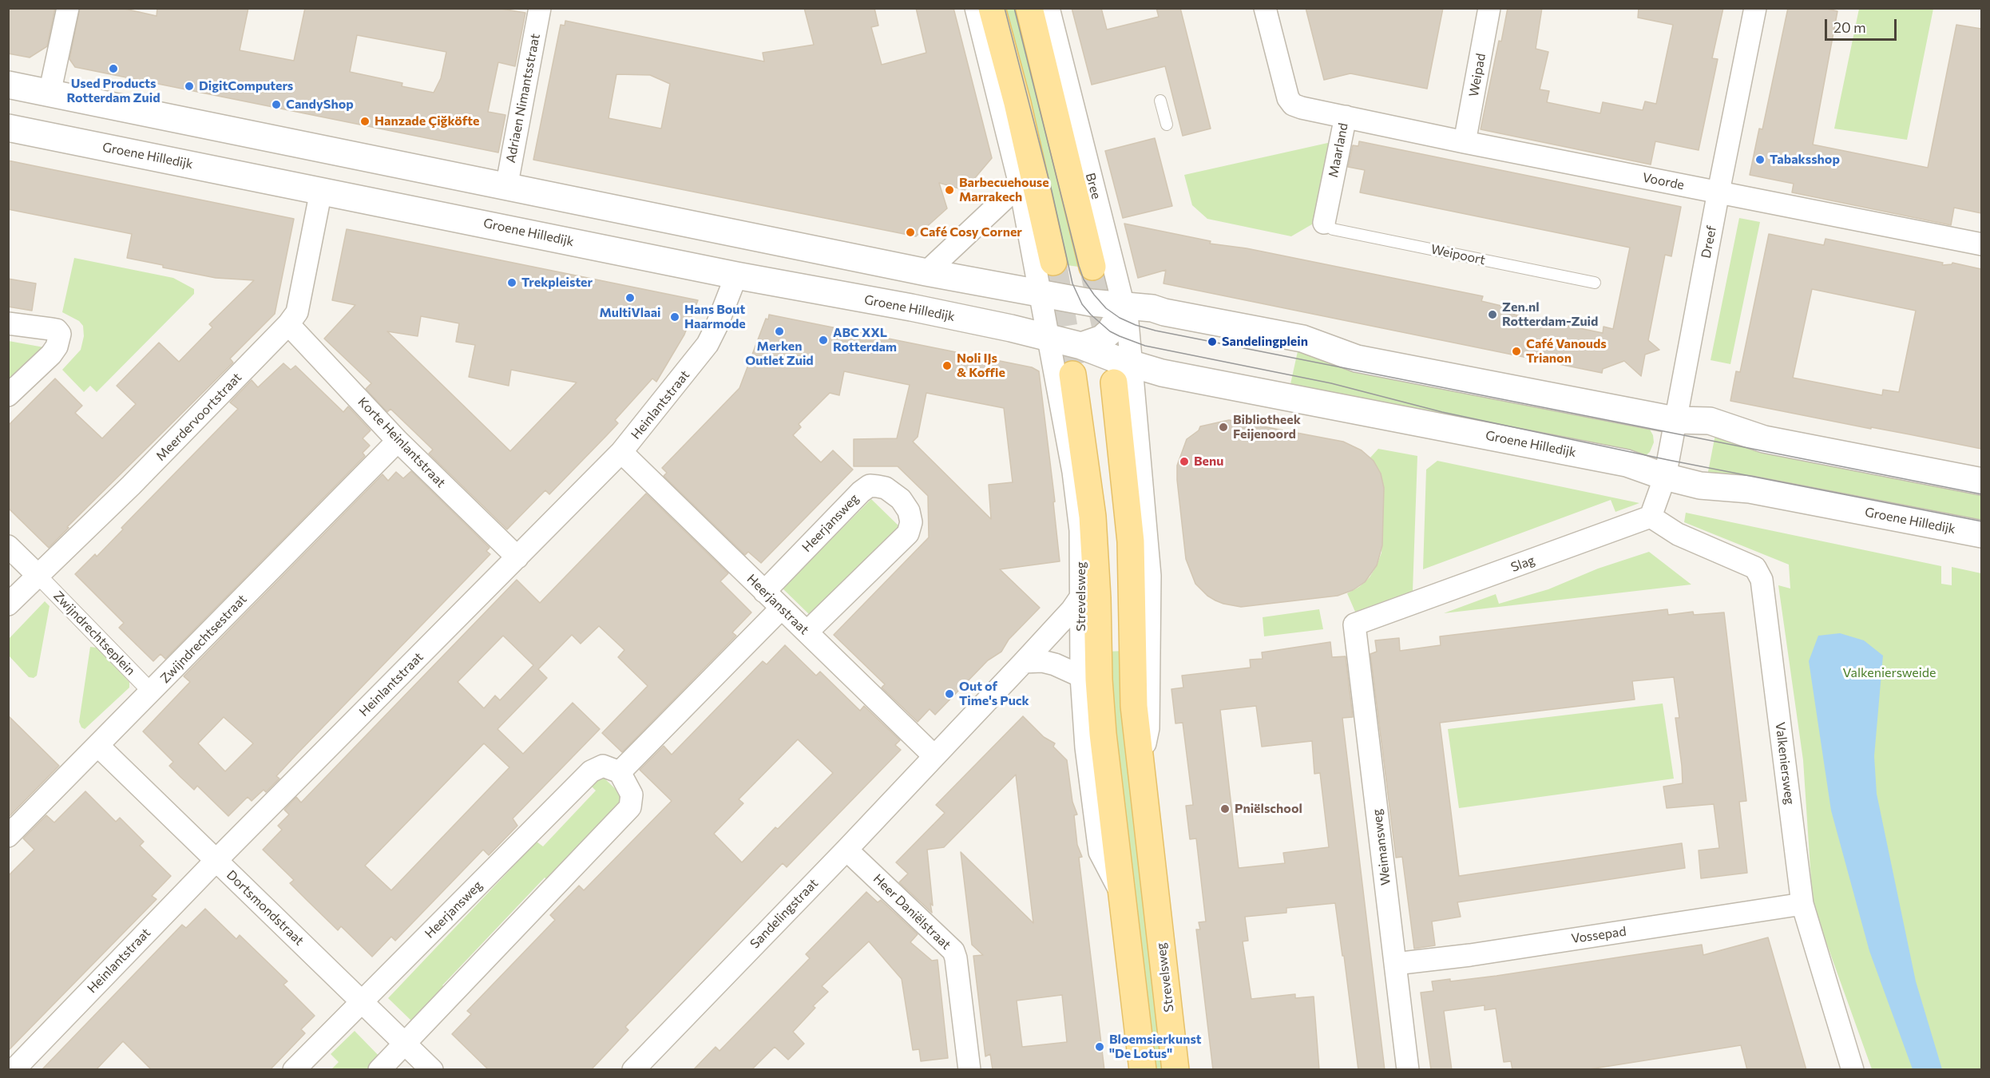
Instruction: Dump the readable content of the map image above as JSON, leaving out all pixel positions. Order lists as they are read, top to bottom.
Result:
{
  "streets": {
    "main road": ["Bree", "Strevelsweg"],
    "street": [
      "Weipad",
      "Adriaen Nimantsstraat",
      "Maarland",
      "Groene Hilledijk",
      "Voorde",
      "Dreef",
      "Heinlantstraat",
      "Meerdervoortstraat",
      "Korte Heinlantstraat",
      "Heerjansweg",
      "Slag",
      "Heerjanstraat",
      "Zwijndrechtseplein",
      "Zwijndrechtsestraat",
      "Valkeniersweg",
      "Weimansweg",
      "Dortsmondstraat",
      "Heer Daniëlstraat",
      "Sandelingstraat",
      "Vossepad"
    ],
    "lane": ["Weipoort"]
  },
  "crossings": [
    ["Weipad", "Voorde"],
    ["Maarland", "Voorde"],
    ["Maarland", "Weipoort"],
    ["Groene Hilledijk", "Bree"],
    ["Groene Hilledijk", "Dreef"],
    ["Groene Hilledijk", "Heinlantstraat"],
    ["Groene Hilledijk", "Meerdervoortstraat"],
    ["Groene Hilledijk", "Strevelsweg"],
    ["Voorde", "Dreef"],
    ["Bree", "Strevelsweg"],
    ["Heinlantstraat", "Korte Heinlantstraat"],
    ["Heinlantstraat", "Heerjanstraat"],
    ["Heinlantstraat", "Dortsmondstraat"],
    ["Meerdervoortstraat", "Korte Heinlantstraat"],
    ["Meerdervoortstraat", "Zwijndrechtseplein"],
    ["Korte Heinlantstraat", "Zwijndrechtsestraat"],
    ["Heerjansweg", "Heerjanstraat"],
    ["Heerjansweg", "Dortsmondstraat"],
    ["Slag", "Valkeniersweg"],
    ["Slag", "Weimansweg"],
    ["Heerjanstraat", "Sandelingstraat"],
    ["Zwijndrechtseplein", "Zwijndrechtsestraat"],
    ["Zwijndrechtsestraat", "Dortsmondstraat"],
    ["Valkeniersweg", "Vossepad"],
    ["Weimansweg", "Vossepad"],
    ["Heer Daniëlstraat", "Sandelingstraat"]
  ],
  "parks": ["Valkeniersweide"],
  "places": [
    "Used Products Rotterdam Zuid",
    "DigitComputers",
    "CandyShop",
    "Hanzade Çiğköfte",
    "Tabaksshop",
    "Barbecuehouse Marrakech",
    "Café Cosy Corner",
    "Trekpleister",
    "MultiVlaai",
    "Zen.nl Rotterdam-Zuid",
    "Hans Bout Haarmode",
    "Merken Outlet Zuid",
    "ABC XXL Rotterdam",
    "Sandelingplein",
    "Café Vanouds Trianon",
    "Noli IJs & Koffie",
    "Bibliotheek Feijenoord",
    "Benu",
    "Out of Time's Puck",
    "Pniëlschool",
    "Bloemsierkunst \"De Lotus\""
  ],
  "scale_bar": "20 m"
}
